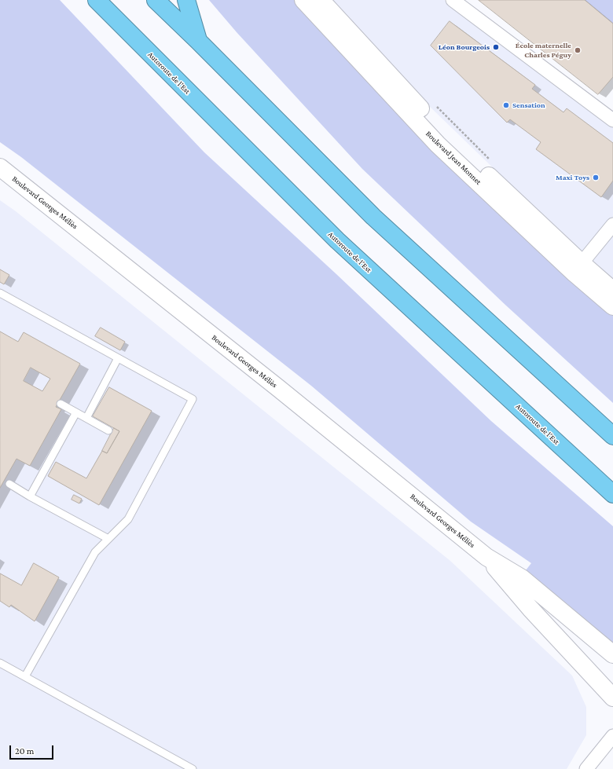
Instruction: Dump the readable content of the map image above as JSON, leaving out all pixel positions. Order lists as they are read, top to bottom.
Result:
{
  "streets": {
    "highway": ["Autoroute de l’Est"],
    "main road": ["Boulevard Jean Monnet", "Boulevard Georges Méliès"]
  },
  "places": [
    "Léon Bourgeois",
    "École maternelle Charles Péguy",
    "Sensation",
    "Maxi Toys"
  ],
  "scale_bar": "20 m"
}
